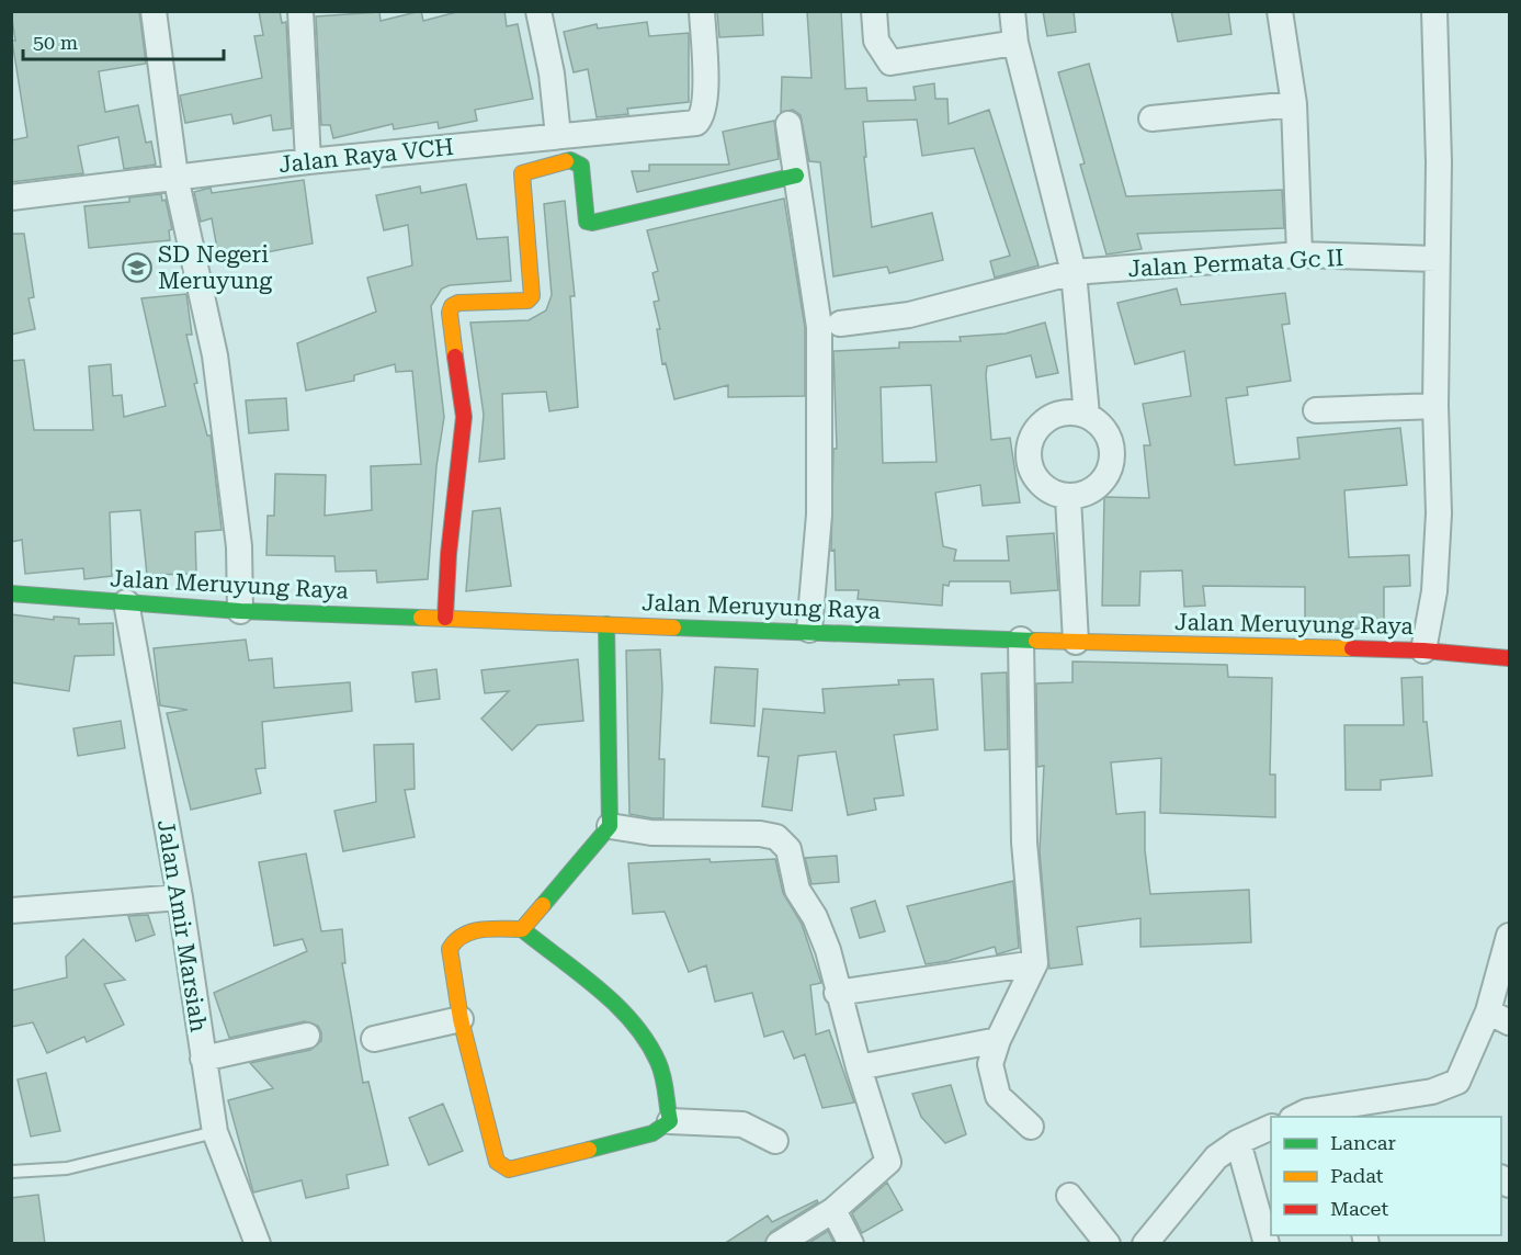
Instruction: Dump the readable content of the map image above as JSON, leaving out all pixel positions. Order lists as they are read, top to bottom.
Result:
{
  "streets": {
    "street": [
      "Jalan Raya VCH",
      "Jalan Permata Gc II",
      "Jalan Meruyung Raya",
      "Jalan Amir Marsiah"
    ]
  },
  "crossings": [
    ["Jalan Meruyung Raya", "Jalan Amir Marsiah"]
  ],
  "places": {
    "school or university": ["SD Negeri Meruyung"]
  },
  "legend": ["Lancar", "Padat", "Macet"],
  "scale_bar": "50 m"
}
